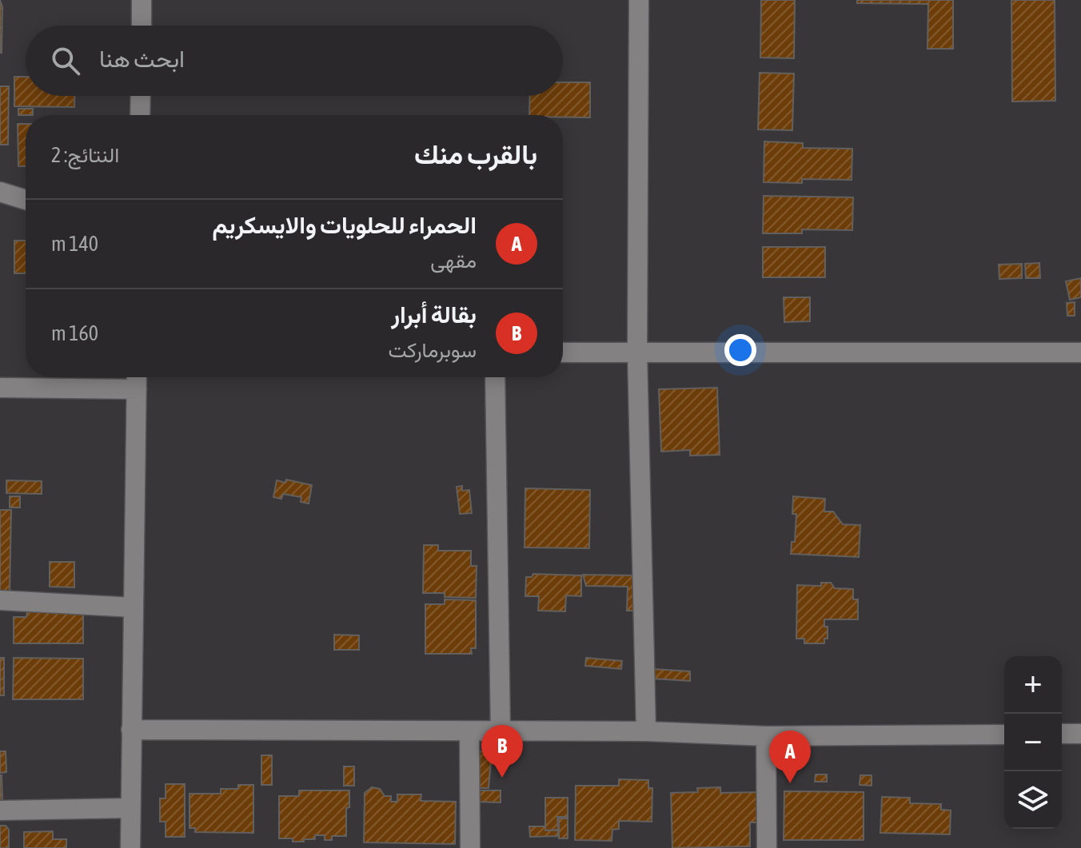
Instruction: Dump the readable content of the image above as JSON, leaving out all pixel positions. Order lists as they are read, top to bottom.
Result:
{
  "page": {
    "search": "ابحث هنا",
    "heading": ["بالقرب منك", "النتائج: 2"],
    "list": [
      {
        "mark": "A",
        "name": "الحمراء للحلويات والايسكريم",
        "note": "مقهى",
        "value": "140 m"
      },
      {
        "mark": "B",
        "name": "بقالة أبرار",
        "note": "سوبرماركت",
        "value": "160 m"
      }
    ],
    "map_buttons": ["+", "−"],
    "pins": ["B", "A"]
  }
}
